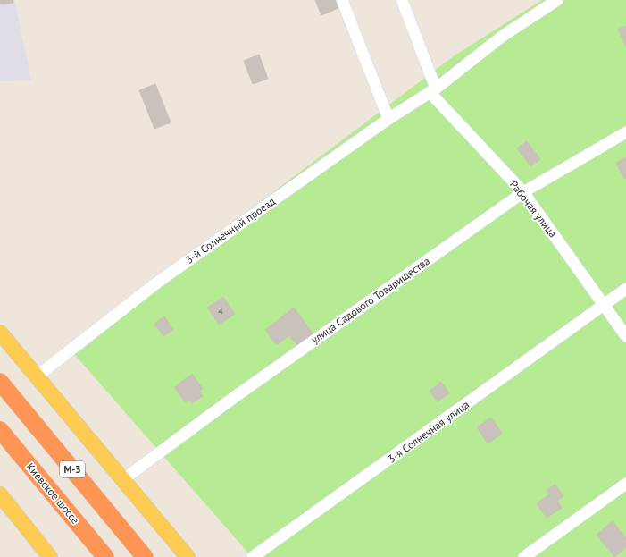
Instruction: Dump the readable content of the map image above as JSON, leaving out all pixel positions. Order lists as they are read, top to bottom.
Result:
{
  "streets": {
    "highway": ["М-3", "Киевское шоссе"],
    "lane": [
      "Рабочая улица",
      "3-й Солнечный проезд",
      "улица Садового Товарищества",
      "3-я Солнечная улица"
    ]
  },
  "crossings": [
    ["Рабочая улица", "3-й Солнечный проезд"],
    ["Рабочая улица", "улица Садового Товарищества"],
    ["Рабочая улица", "3-я Солнечная улица"]
  ],
  "house_numbers": ["4"]
}
